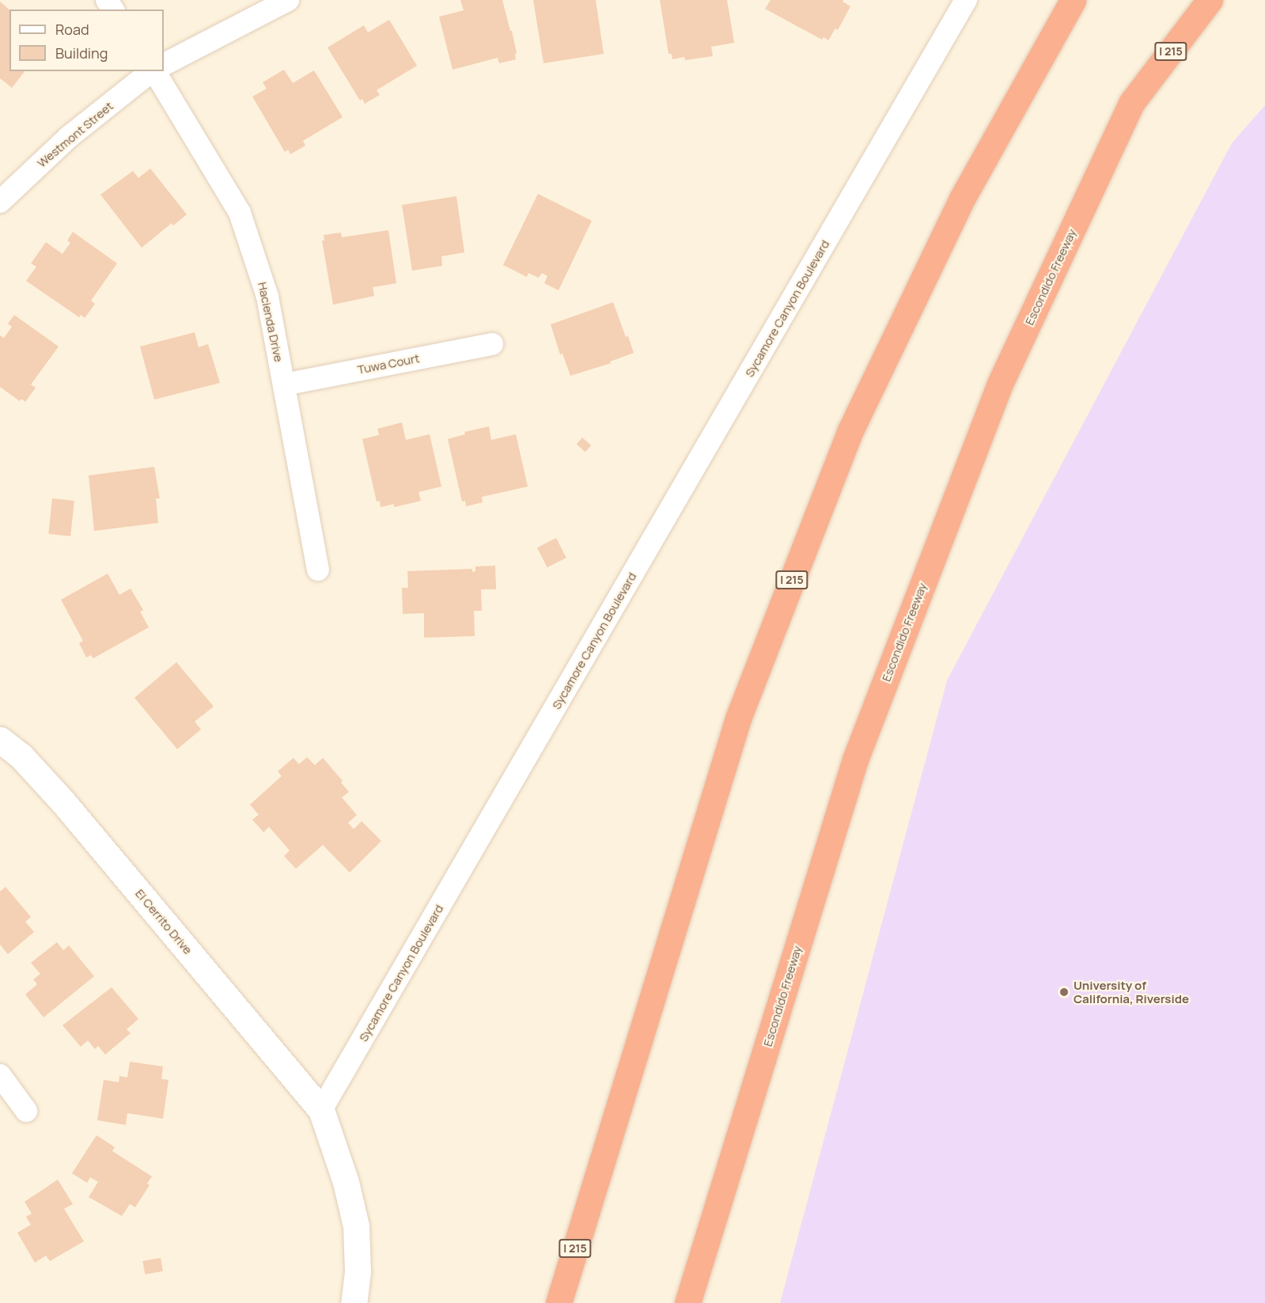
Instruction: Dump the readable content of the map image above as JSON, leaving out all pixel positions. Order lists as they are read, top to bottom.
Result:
{
  "streets": {
    "highway": ["I 215", "Escondido Freeway"],
    "street": [
      "Westmont Street",
      "Sycamore Canyon Boulevard",
      "Hacienda Drive",
      "Tuwa Court",
      "El Cerrito Drive"
    ]
  },
  "crossings": [
    ["Sycamore Canyon Boulevard", "El Cerrito Drive"],
    ["Hacienda Drive", "Tuwa Court"]
  ],
  "places": ["University of California, Riverside"],
  "legend": ["Road", "Building"]
}
